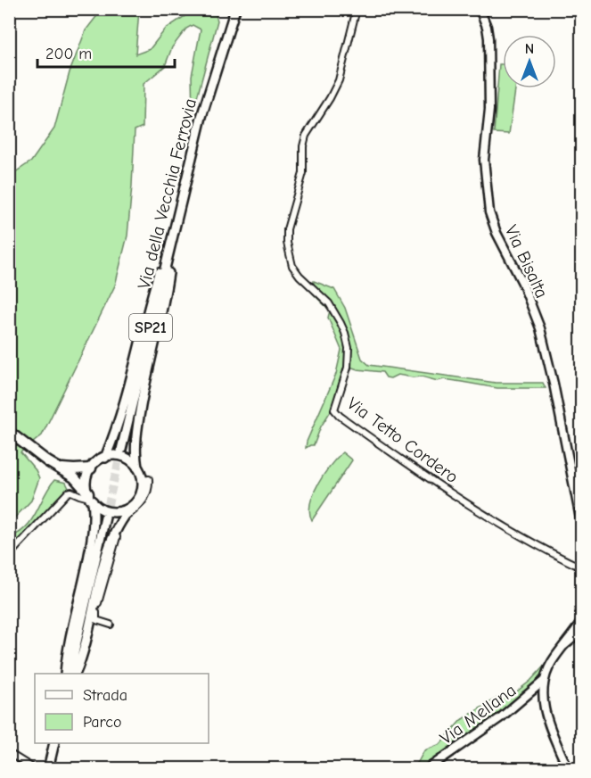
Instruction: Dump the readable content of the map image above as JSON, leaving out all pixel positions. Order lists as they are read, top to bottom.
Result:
{
  "streets": {
    "main road": ["Via della Vecchia Ferrovia", "SP21"],
    "street": ["Via Bisalta", "Via Tetto Cordero", "Via Mellana"]
  },
  "legend": ["Strada", "Parco"],
  "scale_bar": "200 m",
  "north": "top"
}
